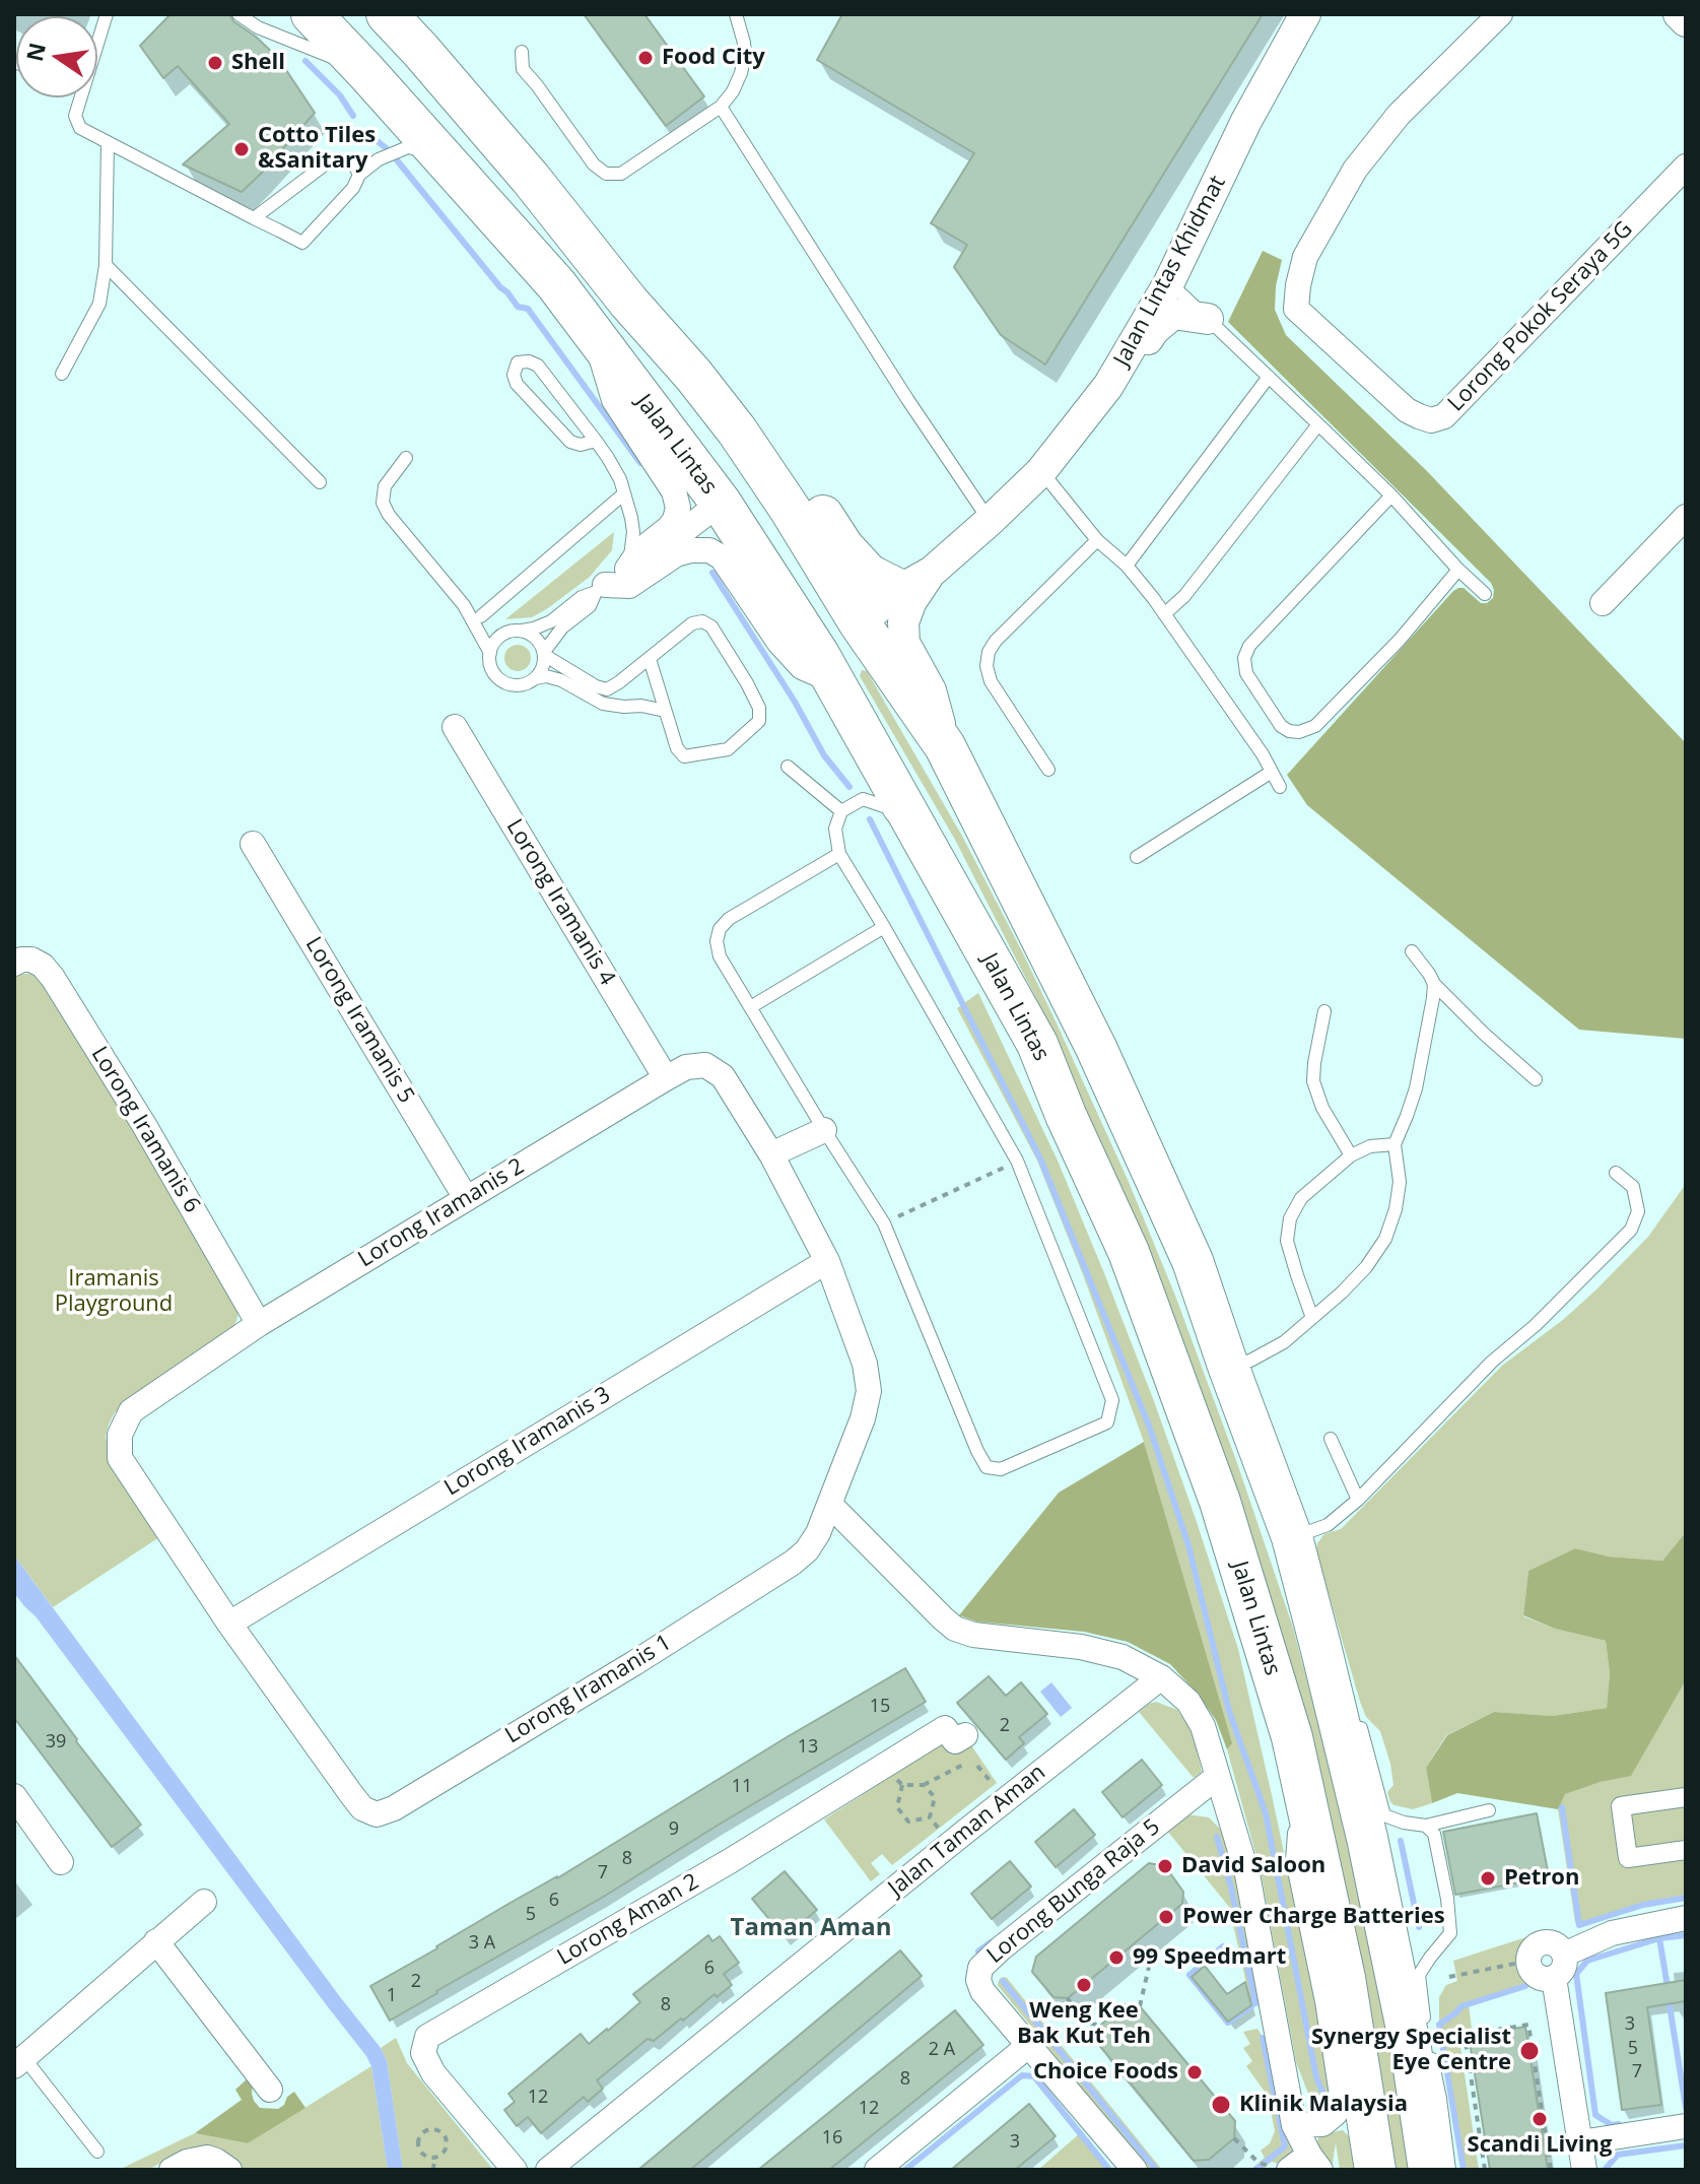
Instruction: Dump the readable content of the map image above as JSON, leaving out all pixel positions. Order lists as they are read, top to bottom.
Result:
{
  "streets": {
    "highway": ["Jalan Lintas"],
    "street": [
      "Jalan Lintas Khidmat",
      "Lorong Pokok Seraya 5G",
      "Lorong Iramanis 4",
      "Lorong Iramanis 5",
      "Lorong Iramanis 6",
      "Lorong Iramanis 2",
      "Lorong Iramanis 3",
      "Lorong Iramanis 1",
      "Jalan Taman Aman",
      "Lorong Bunga Raja 5",
      "Lorong Aman 2"
    ]
  },
  "crossings": [
    ["Lorong Iramanis 4", "Lorong Iramanis 2"],
    ["Lorong Iramanis 5", "Lorong Iramanis 2"],
    ["Lorong Iramanis 6", "Lorong Iramanis 2"],
    ["Lorong Iramanis 2", "Lorong Iramanis 1"],
    ["Lorong Iramanis 3", "Lorong Iramanis 1"]
  ],
  "districts": ["Taman Aman"],
  "parks": ["Iramanis Playground"],
  "places": [
    "Food City",
    "Shell",
    "Cotto Tiles &Sanitary",
    "David Saloon",
    "Petron",
    "Power Charge Batteries",
    "99 Speedmart",
    "Weng Kee Bak Kut Teh",
    "Synergy Specialist Eye Centre",
    "Choice Foods",
    "Klinik Malaysia",
    "Scandi Living"
  ],
  "house_numbers": [
    "15",
    "2",
    "39",
    "13",
    "11",
    "9",
    "8",
    "7",
    "6",
    "5",
    "3 A",
    "6",
    "2",
    "1",
    "8",
    "3",
    "5",
    "2 A",
    "7",
    "8",
    "12",
    "12",
    "16",
    "3"
  ],
  "north": "left"
}
